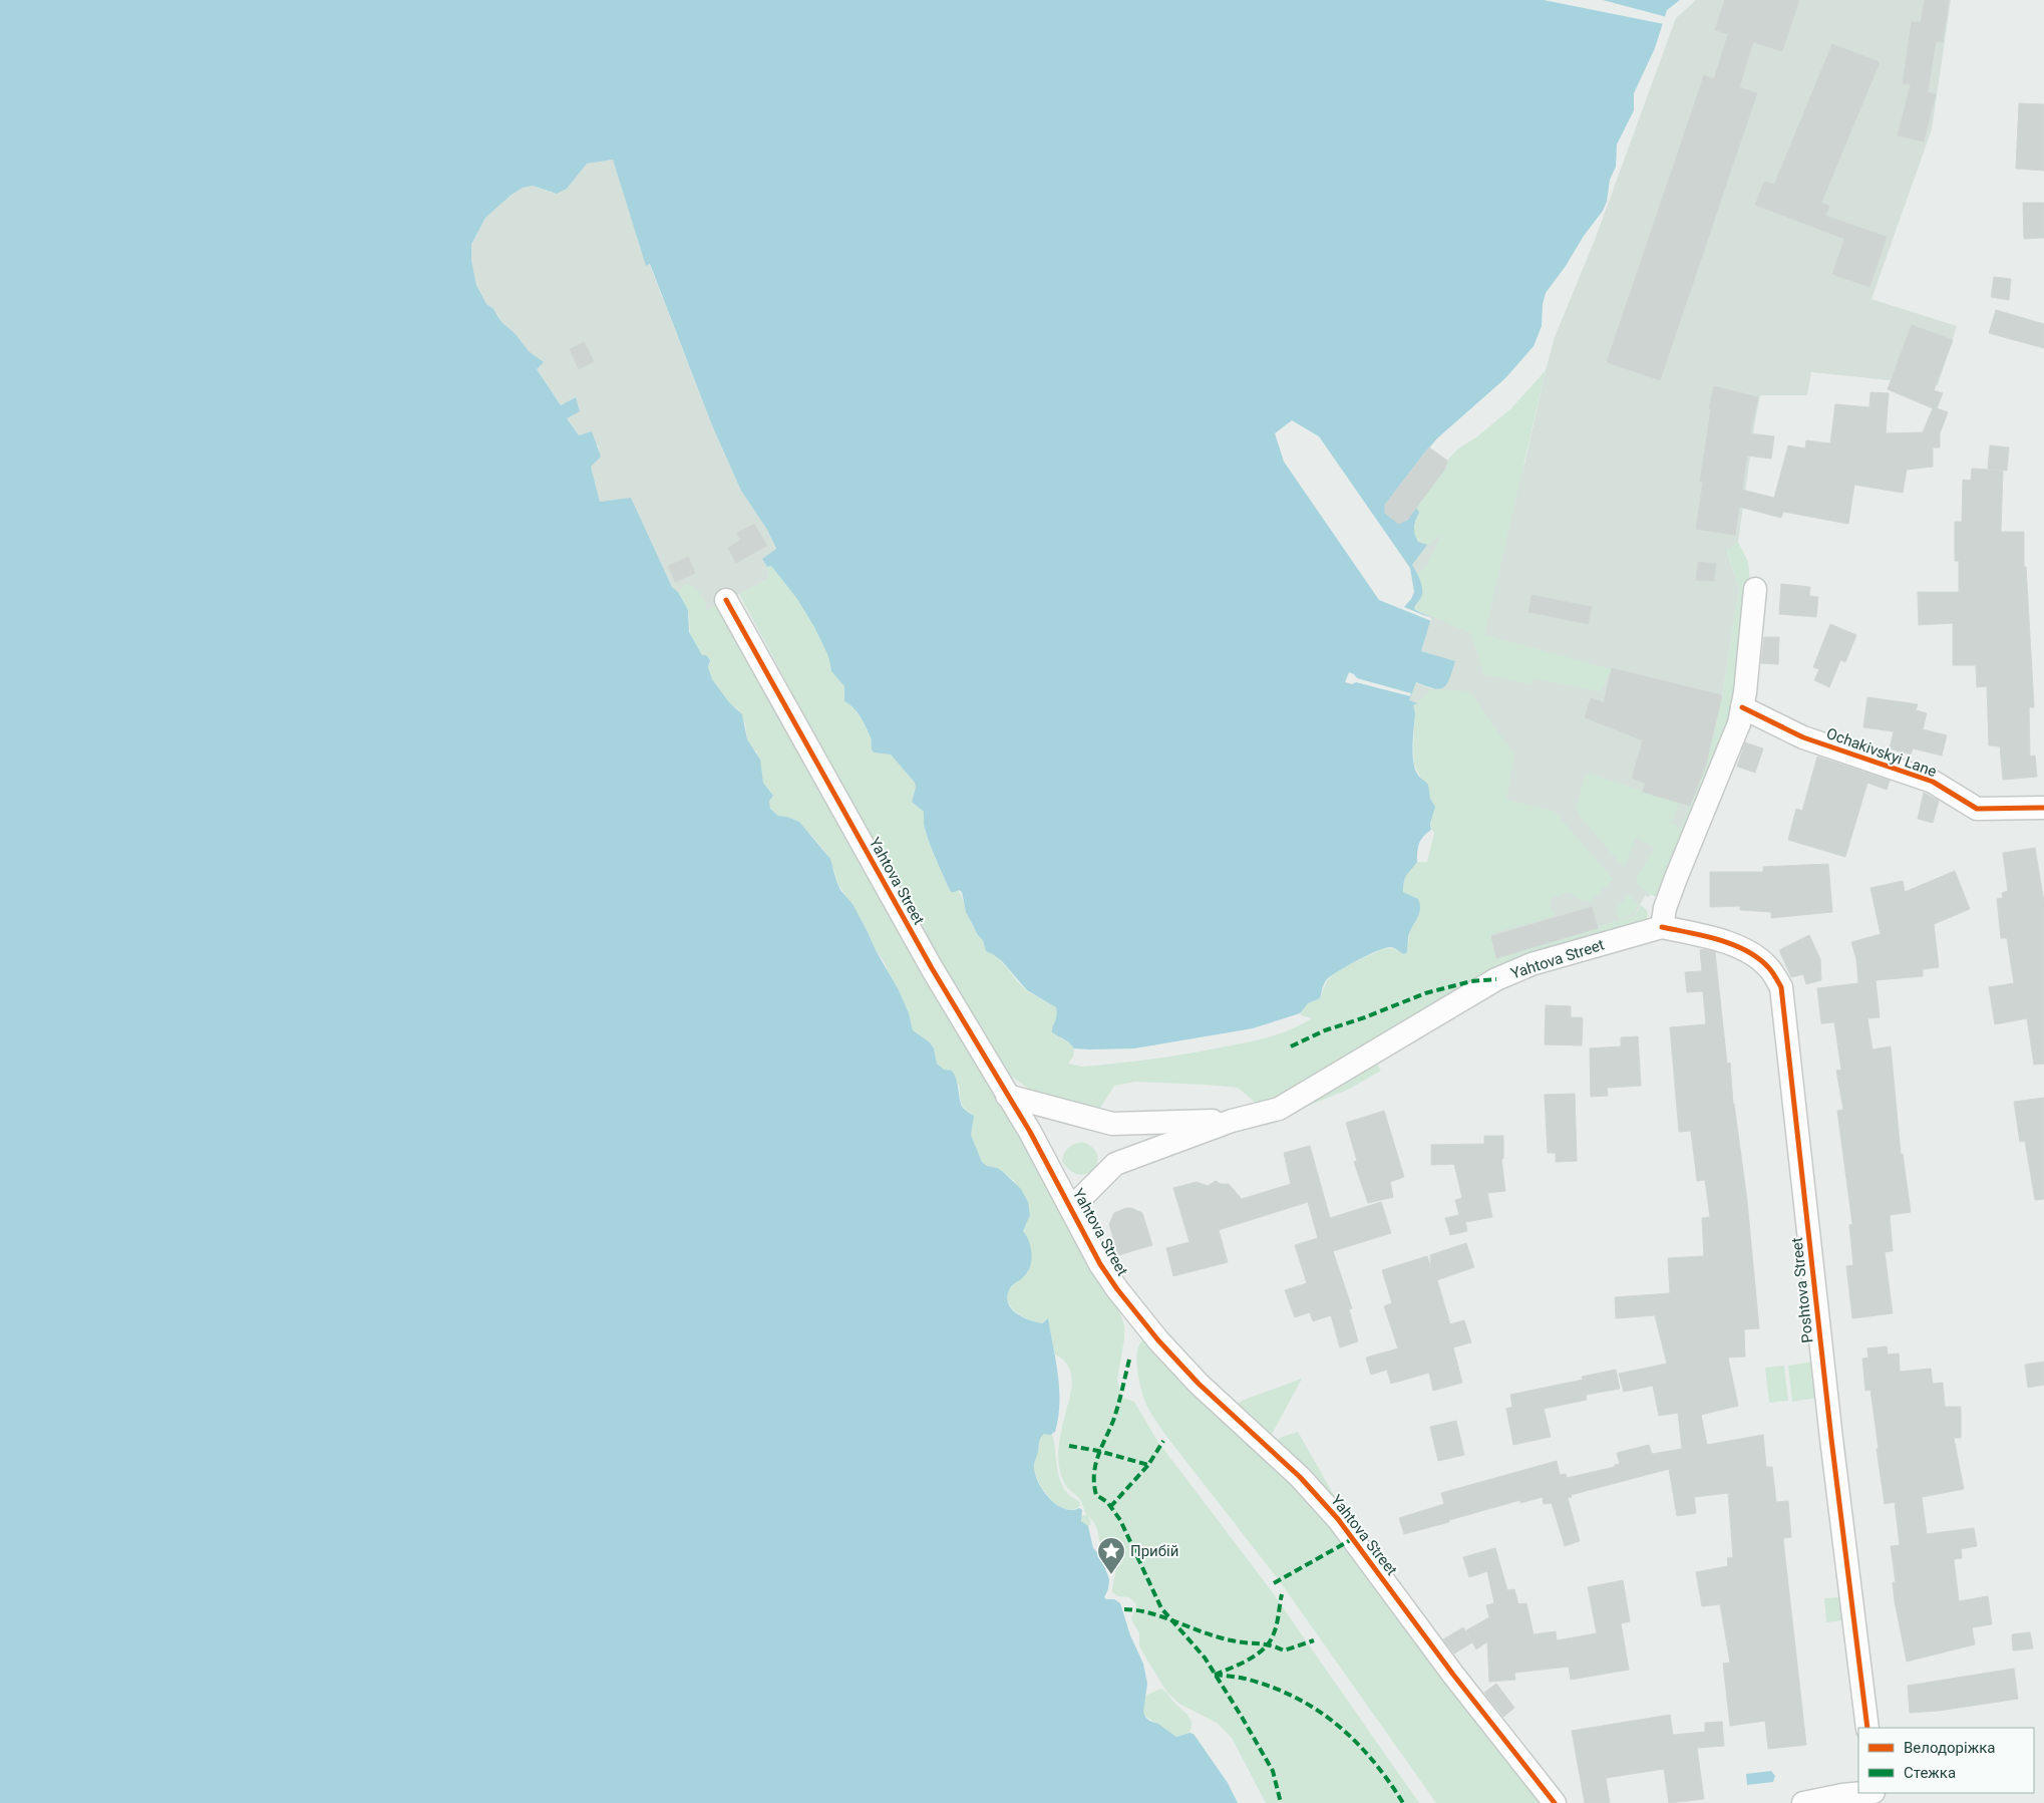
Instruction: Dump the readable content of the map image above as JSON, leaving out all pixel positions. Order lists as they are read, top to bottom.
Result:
{
  "streets": {
    "street": ["Ochakivskyi Lane", "Yahtova Street", "Poshtova Street"]
  },
  "crossings": [
    ["Yahtova Street", "Poshtova Street"]
  ],
  "places": {
    "place": ["Прибій"]
  },
  "legend": ["Велодоріжка", "Стежка"]
}
